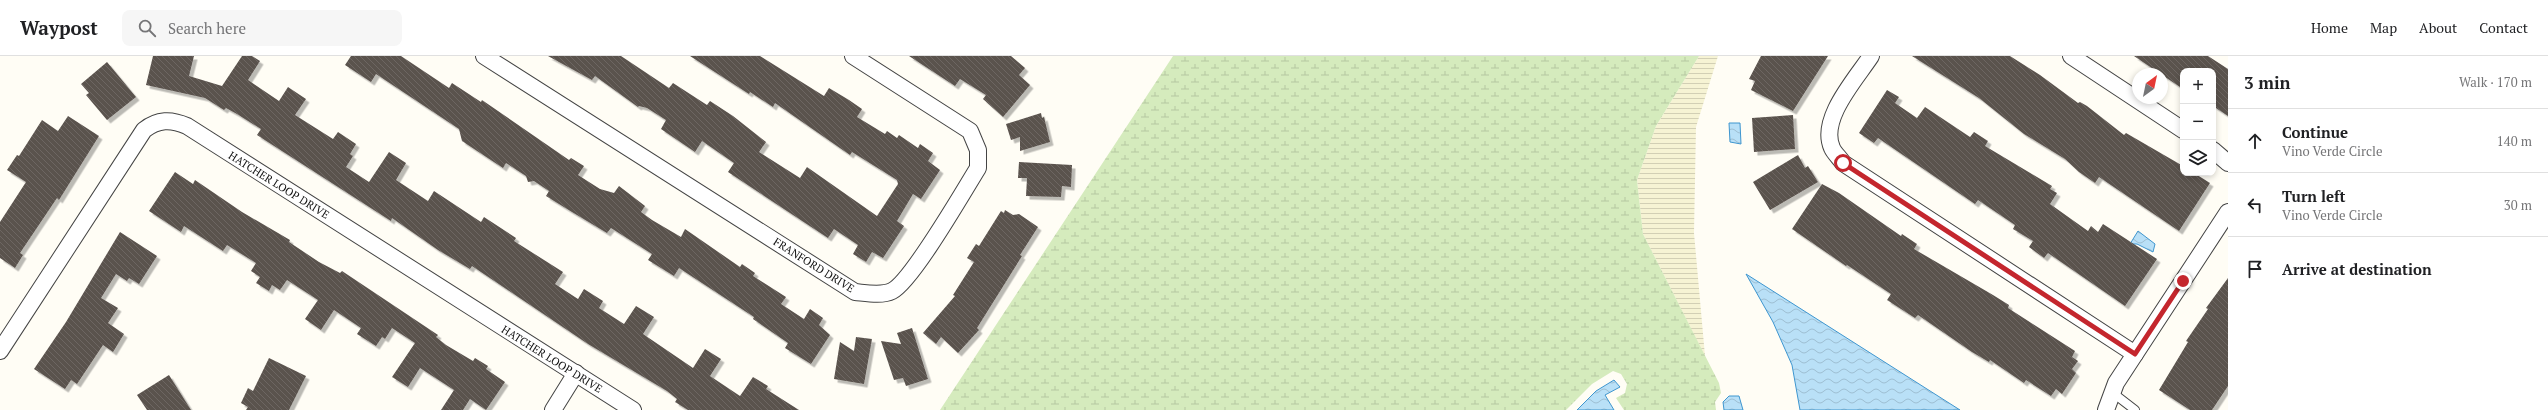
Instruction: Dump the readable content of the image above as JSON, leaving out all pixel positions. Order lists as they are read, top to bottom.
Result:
{
  "streets": {
    "street": ["HATCHER LOOP DRIVE", "FRANFORD DRIVE"]
  },
  "north": "top right",
  "page": {
    "header": "Waypost",
    "search": "Search here",
    "nav": [
      "Home",
      "Map",
      "About",
      "Contact"
    ],
    "heading": ["3 min", "Walk · 170 m"],
    "map_buttons": ["+", "−"],
    "list": [
      ["Continue", "Vino Verde Circle", "140 m"],
      ["Turn left", "Vino Verde Circle", "30 m"],
      "Arrive at destination"
    ]
  }
}
